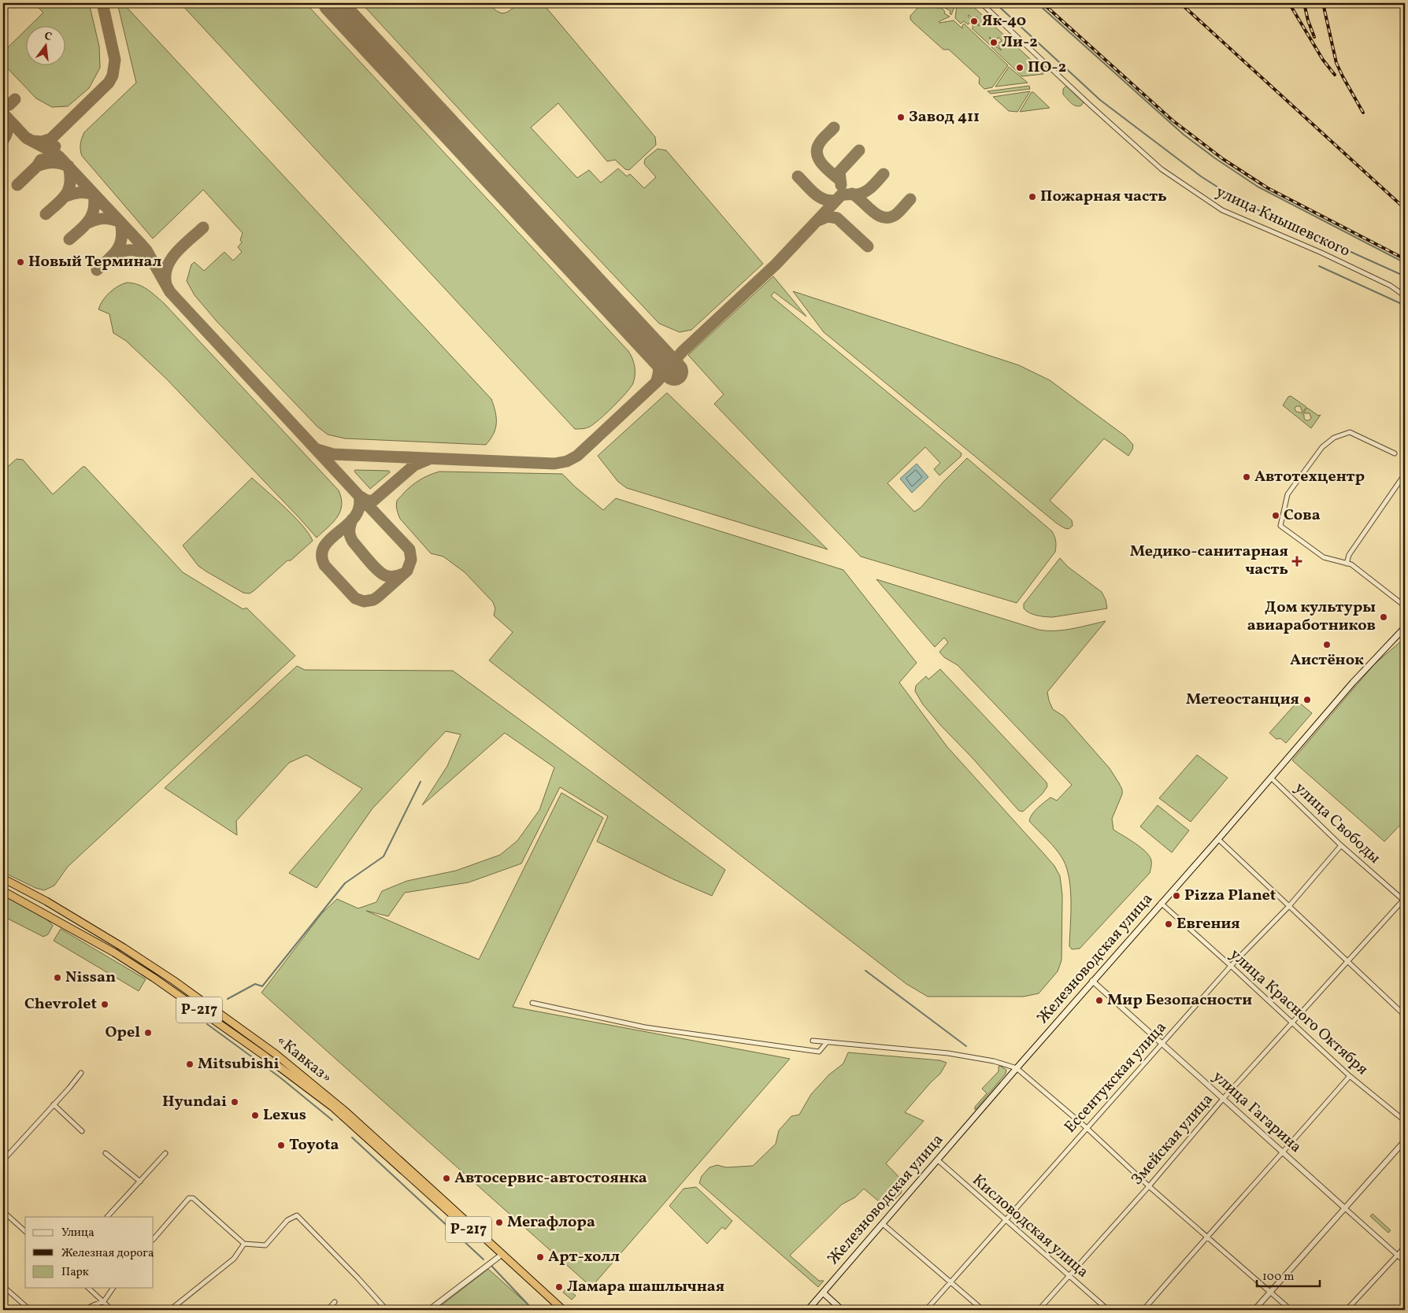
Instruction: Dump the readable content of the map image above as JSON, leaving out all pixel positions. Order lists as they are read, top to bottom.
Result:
{
  "streets": {
    "highway": ["Р-217", "«Кавказ»"],
    "main road": ["Железноводская улица"],
    "street": [
      "улица Кнышевского",
      "улица Свободы",
      "улица Красного Октября",
      "Ессентукская улица",
      "улица Гагарина",
      "Змейская улица",
      "Кисловодская улица"
    ]
  },
  "crossings": [
    ["улица Свободы", "Железноводская улица"],
    ["улица Свободы", "Ессентукская улица"],
    ["улица Свободы", "Змейская улица"],
    ["Железноводская улица", "улица Красного Октября"],
    ["Железноводская улица", "улица Гагарина"],
    ["Железноводская улица", "Кисловодская улица"],
    ["Р-217", "«Кавказ»"],
    ["улица Красного Октября", "Ессентукская улица"],
    ["улица Красного Октября", "Змейская улица"],
    ["Ессентукская улица", "улица Гагарина"],
    ["Ессентукская улица", "Кисловодская улица"],
    ["улица Гагарина", "Змейская улица"],
    ["Змейская улица", "Кисловодская улица"]
  ],
  "places": {
    "other": [
      "Як-40",
      "Ли-2",
      "ПО-2",
      "Завод 411",
      "Пожарная часть",
      "Новый Терминал",
      "Автотехцентр",
      "Сова",
      "Дом культуры авиаработников",
      "Аистёнок",
      "Метеостанция",
      "Pizza Planet",
      "Евгения",
      "Nissan",
      "Мир Безопасности",
      "Chevrolet",
      "Opel",
      "Mitsubishi",
      "Hyundai",
      "Lexus",
      "Toyota",
      "Автосервис-автостоянка",
      "Мегафлора",
      "Арт-холл",
      "Ламара шашлычная"
    ],
    "health": ["Медико-санитарная часть"]
  },
  "legend": ["Улица", "Железная дорога", "Парк"],
  "scale_bar": "100 m",
  "north": "top"
}
